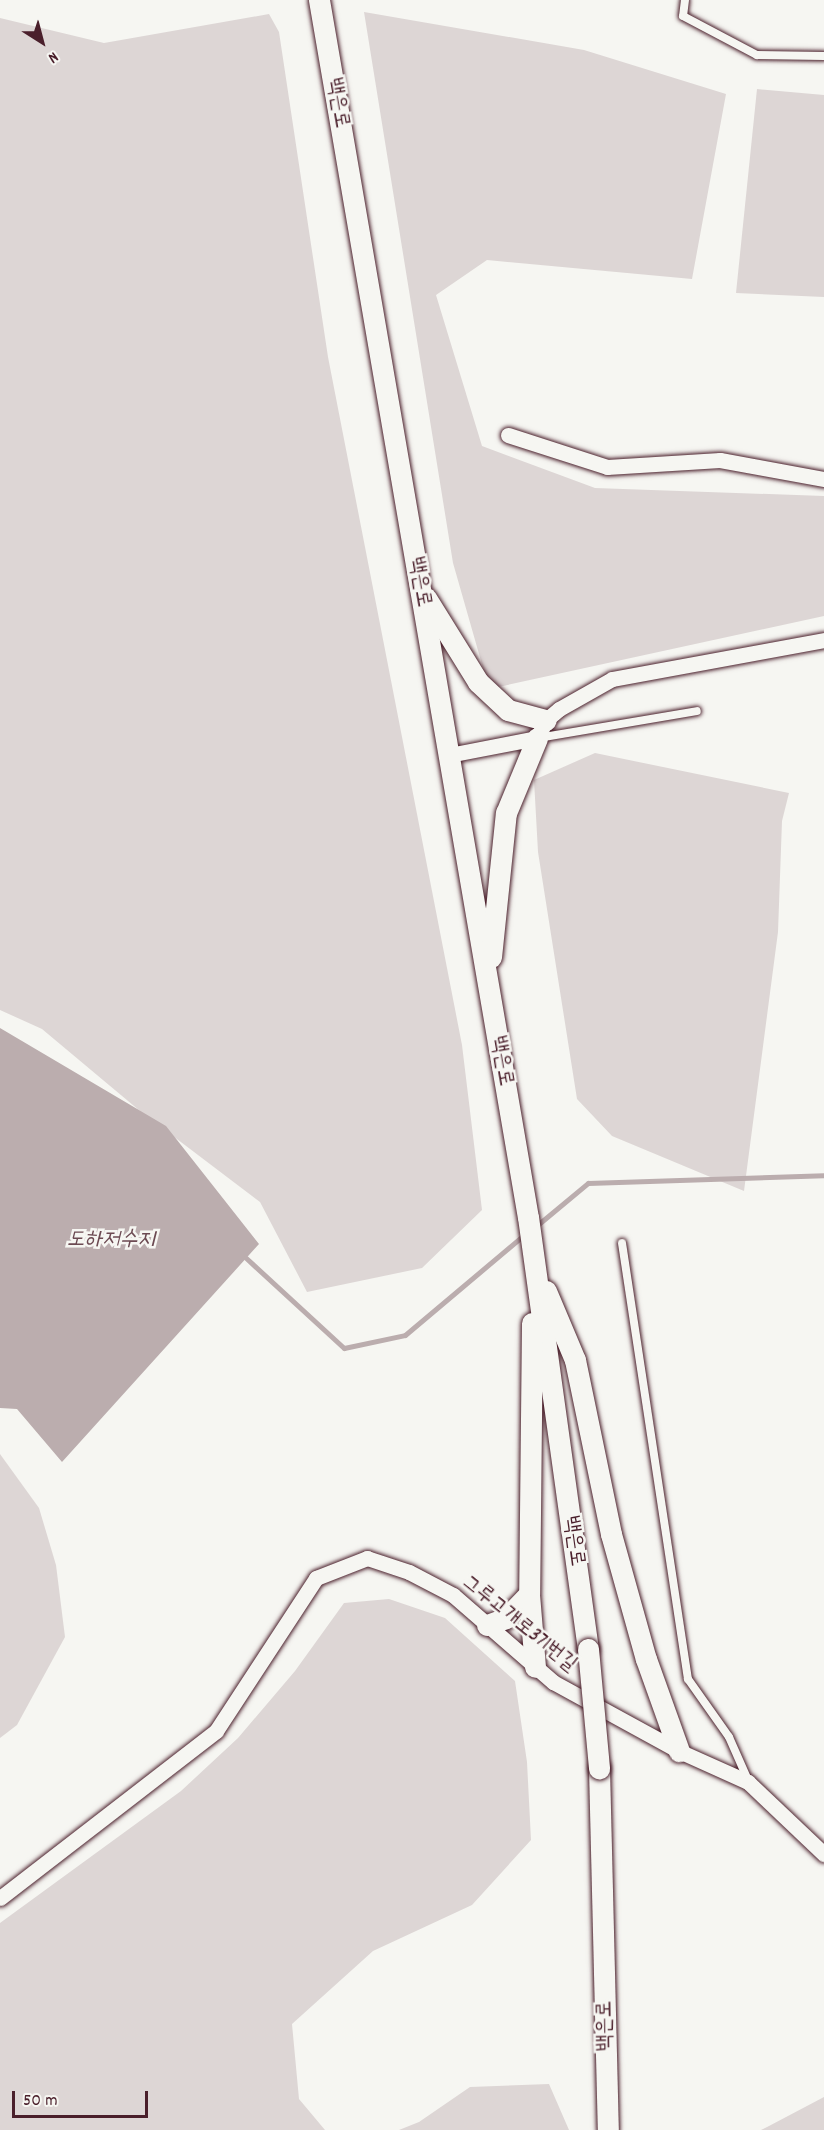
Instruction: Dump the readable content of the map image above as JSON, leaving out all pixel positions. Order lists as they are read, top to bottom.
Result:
{
  "streets": {
    "main road": ["백은로"],
    "street": ["그루고개로371번길"]
  },
  "water": ["도하저수지"],
  "scale_bar": "50 m",
  "north": "bottom right"
}
